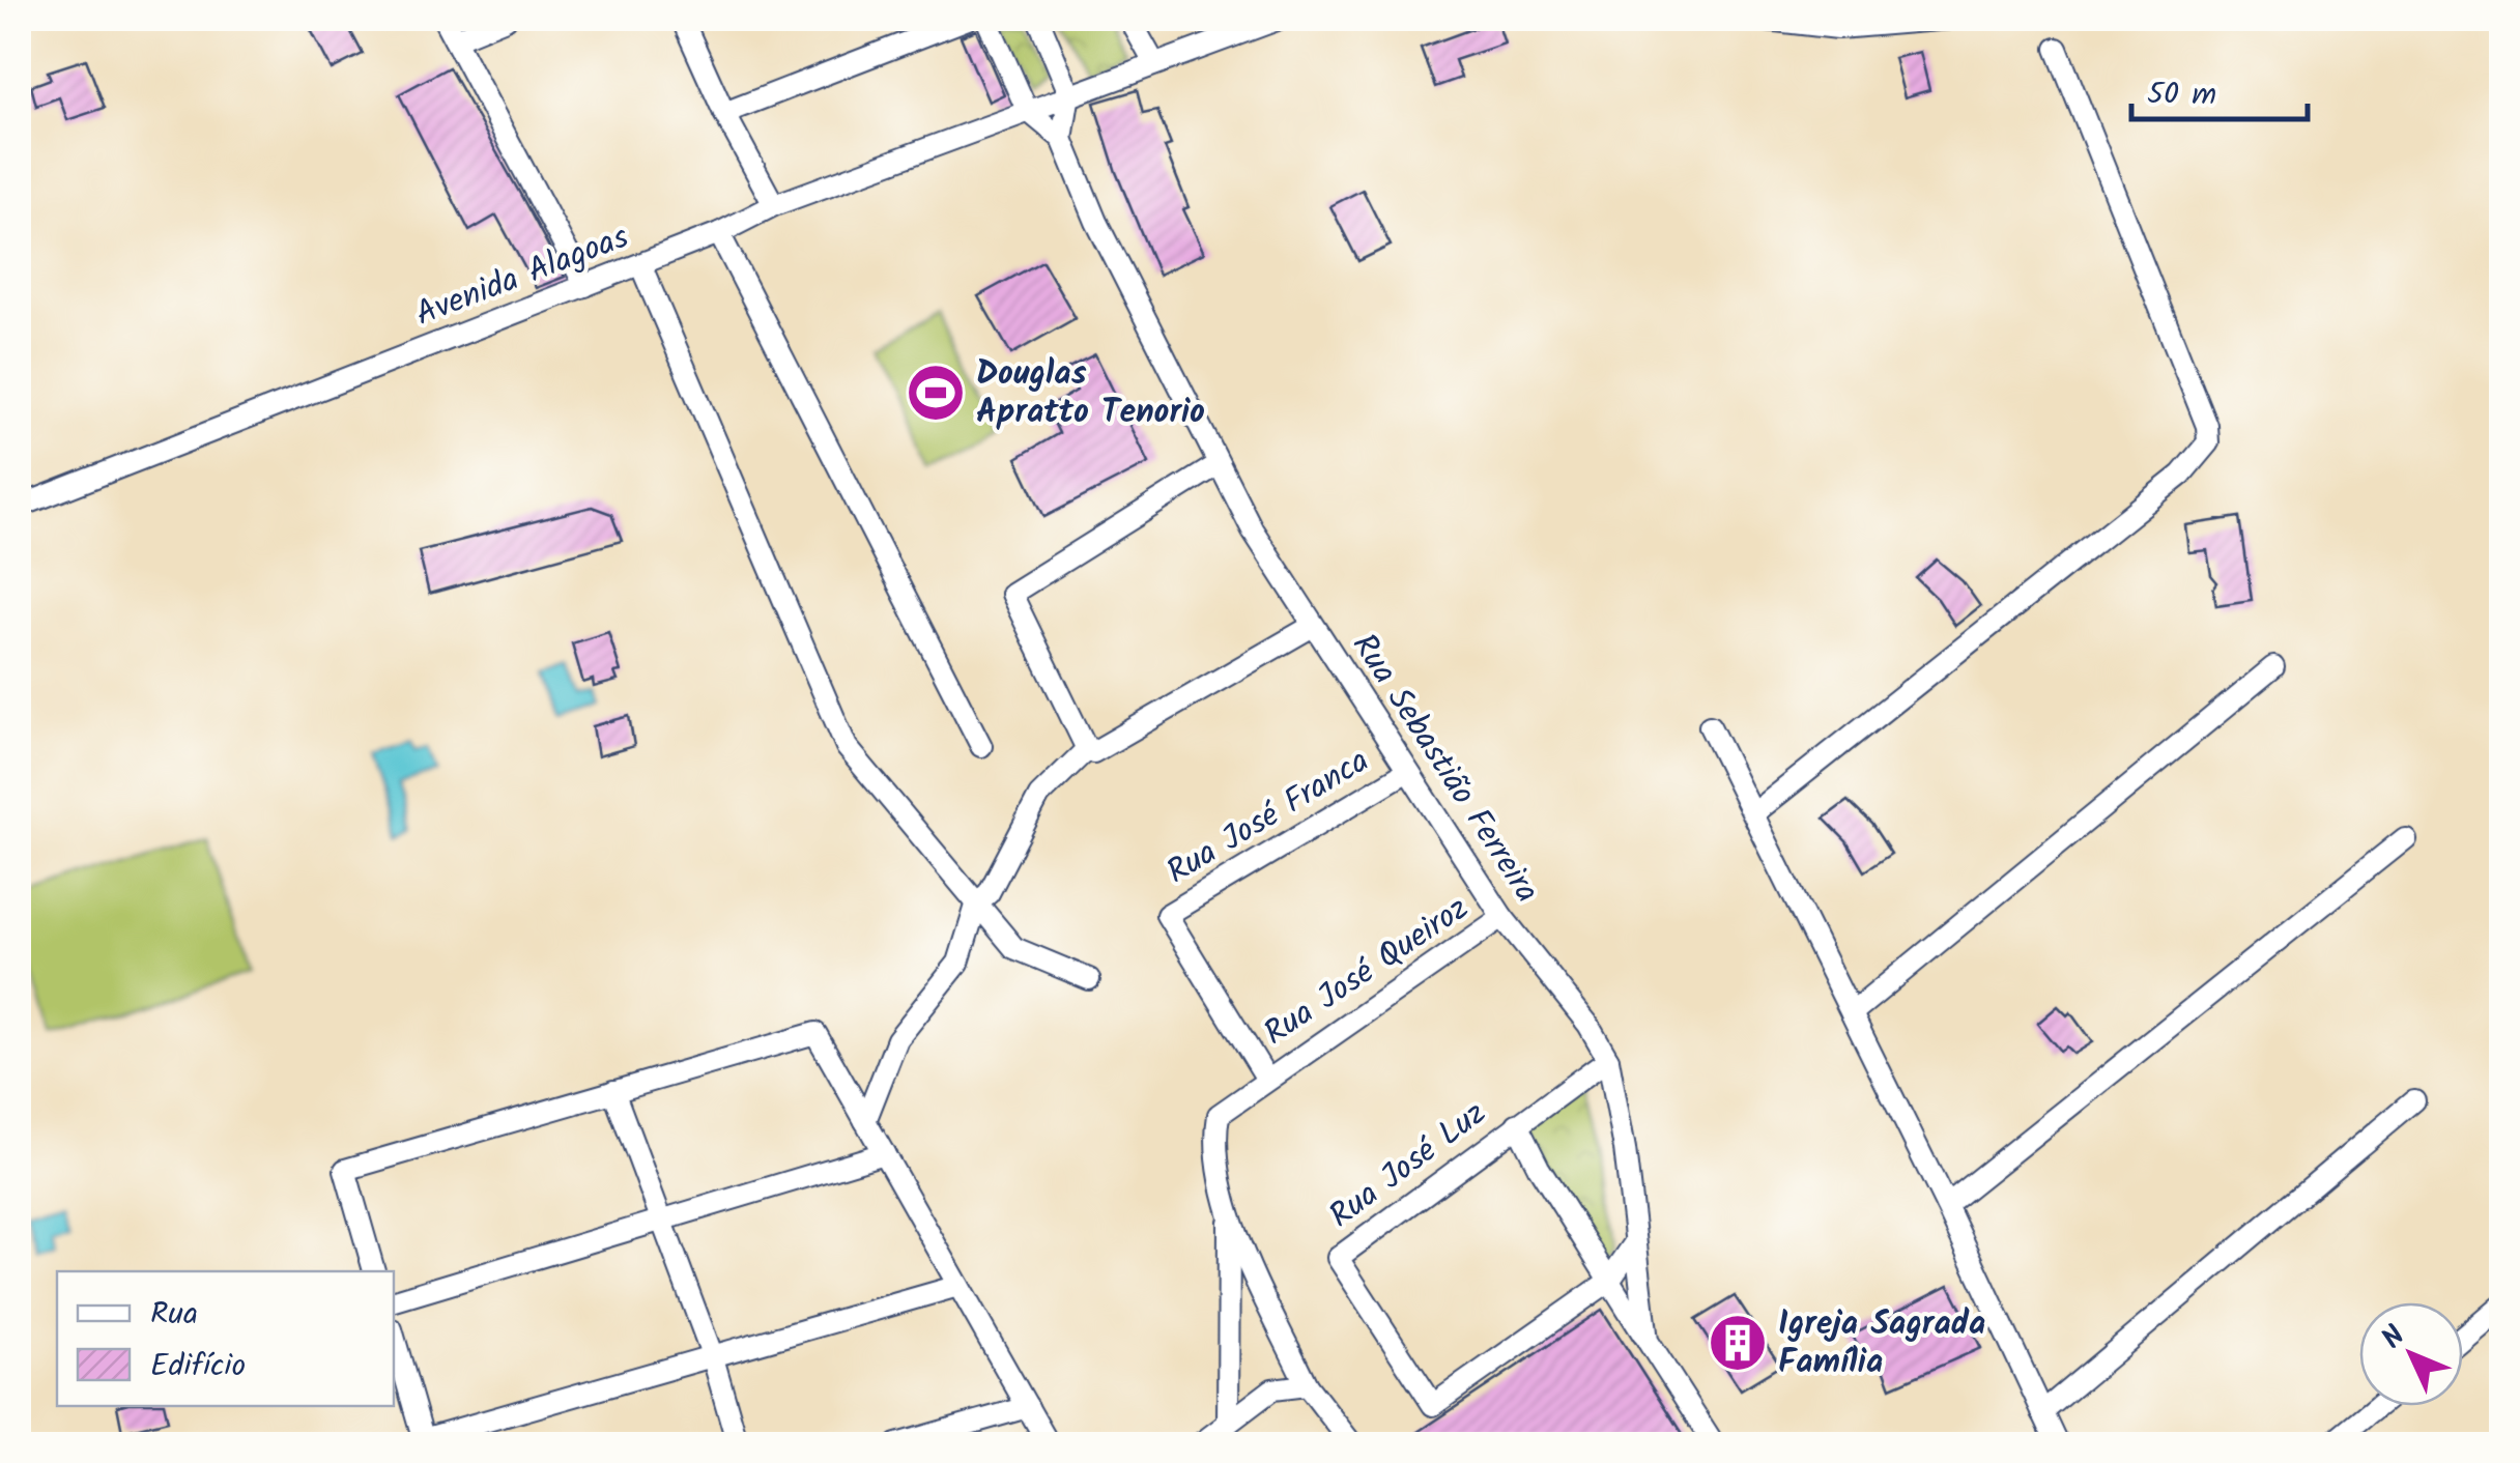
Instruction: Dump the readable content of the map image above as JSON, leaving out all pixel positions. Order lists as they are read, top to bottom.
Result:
{
  "streets": {
    "street": [
      "Avenida Alagoas",
      "Rua Sebastião Ferreira",
      "Rua José Franca",
      "Rua José Queiroz",
      "Rua José Luz"
    ]
  },
  "crossings": [
    ["Avenida Alagoas", "Rua Sebastião Ferreira"],
    ["Rua Sebastião Ferreira", "Rua José Franca"],
    ["Rua Sebastião Ferreira", "Rua José Queiroz"],
    ["Rua Sebastião Ferreira", "Rua José Luz"],
    ["Rua José Franca", "Rua José Queiroz"]
  ],
  "places": {
    "sports": ["Douglas Apratto Tenorio"],
    "building": ["Igreja Sagrada Família"]
  },
  "legend": ["Rua", "Edifício"],
  "scale_bar": "50 m",
  "north": "top left"
}
